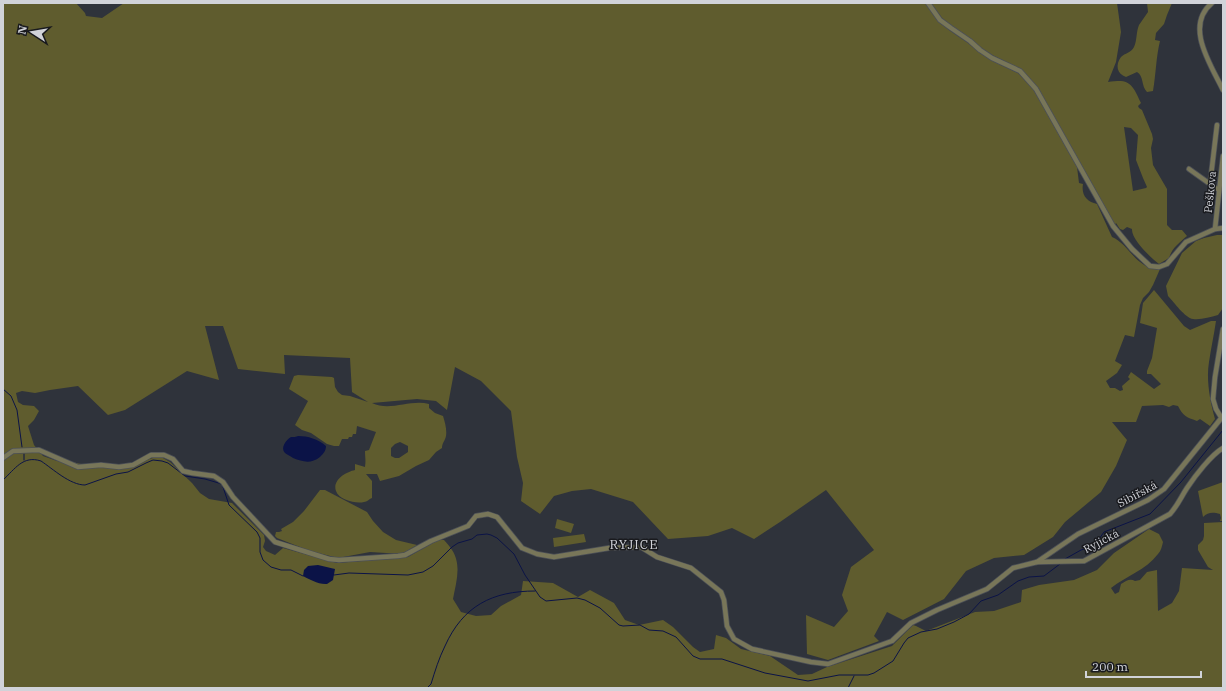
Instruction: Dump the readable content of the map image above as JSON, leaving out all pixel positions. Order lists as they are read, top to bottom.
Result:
{
  "streets": {
    "street": ["Peškova", "Sibiřská", "Ryjická"]
  },
  "crossings": [
    ["Sibiřská", "Ryjická"]
  ],
  "districts": ["RYJICE"],
  "scale_bar": "200 m",
  "north": "left"
}
